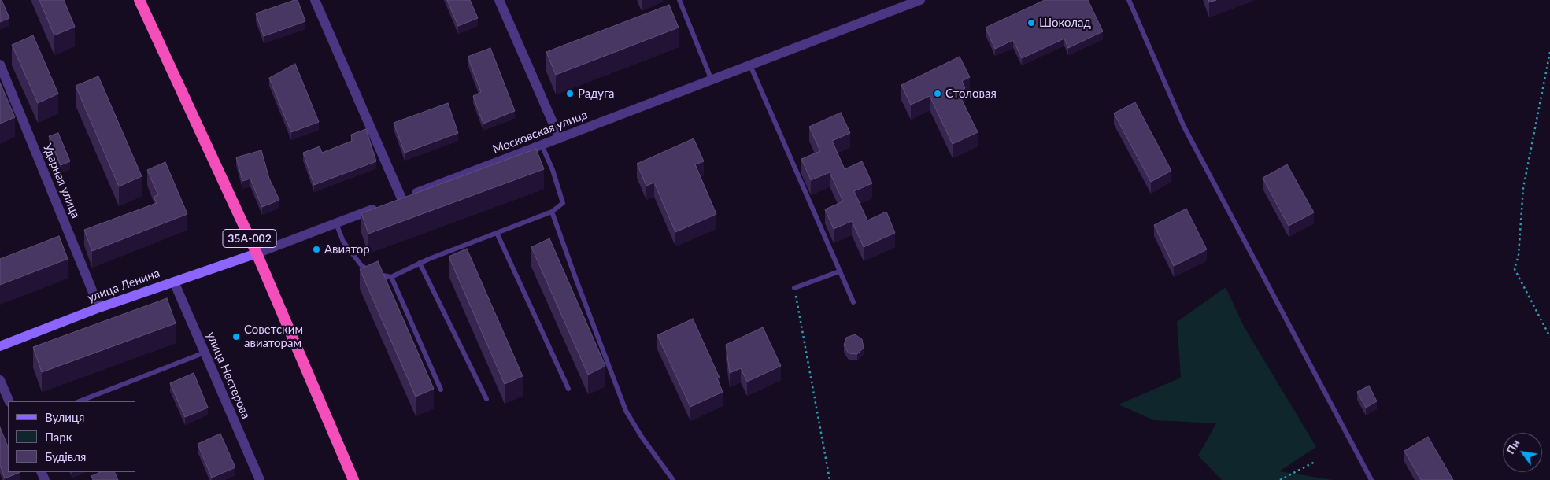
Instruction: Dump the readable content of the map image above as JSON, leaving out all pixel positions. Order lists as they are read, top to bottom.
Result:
{
  "streets": {
    "highway": ["35А-002"],
    "main road": ["улица Ленина"],
    "street": ["Московская улица", "Ударная улица", "улица Нестерова"]
  },
  "crossings": [
    ["Ударная улица", "улица Ленина"],
    ["35А-002", "улица Ленина"],
    ["улица Ленина", "улица Нестерова"]
  ],
  "places": [
    "Шоколад",
    "Радуга",
    "Столовая",
    "Авиатор",
    "Советским авиаторам"
  ],
  "legend": ["Вулиця", "Парк", "Будівля"],
  "north": "top left"
}
